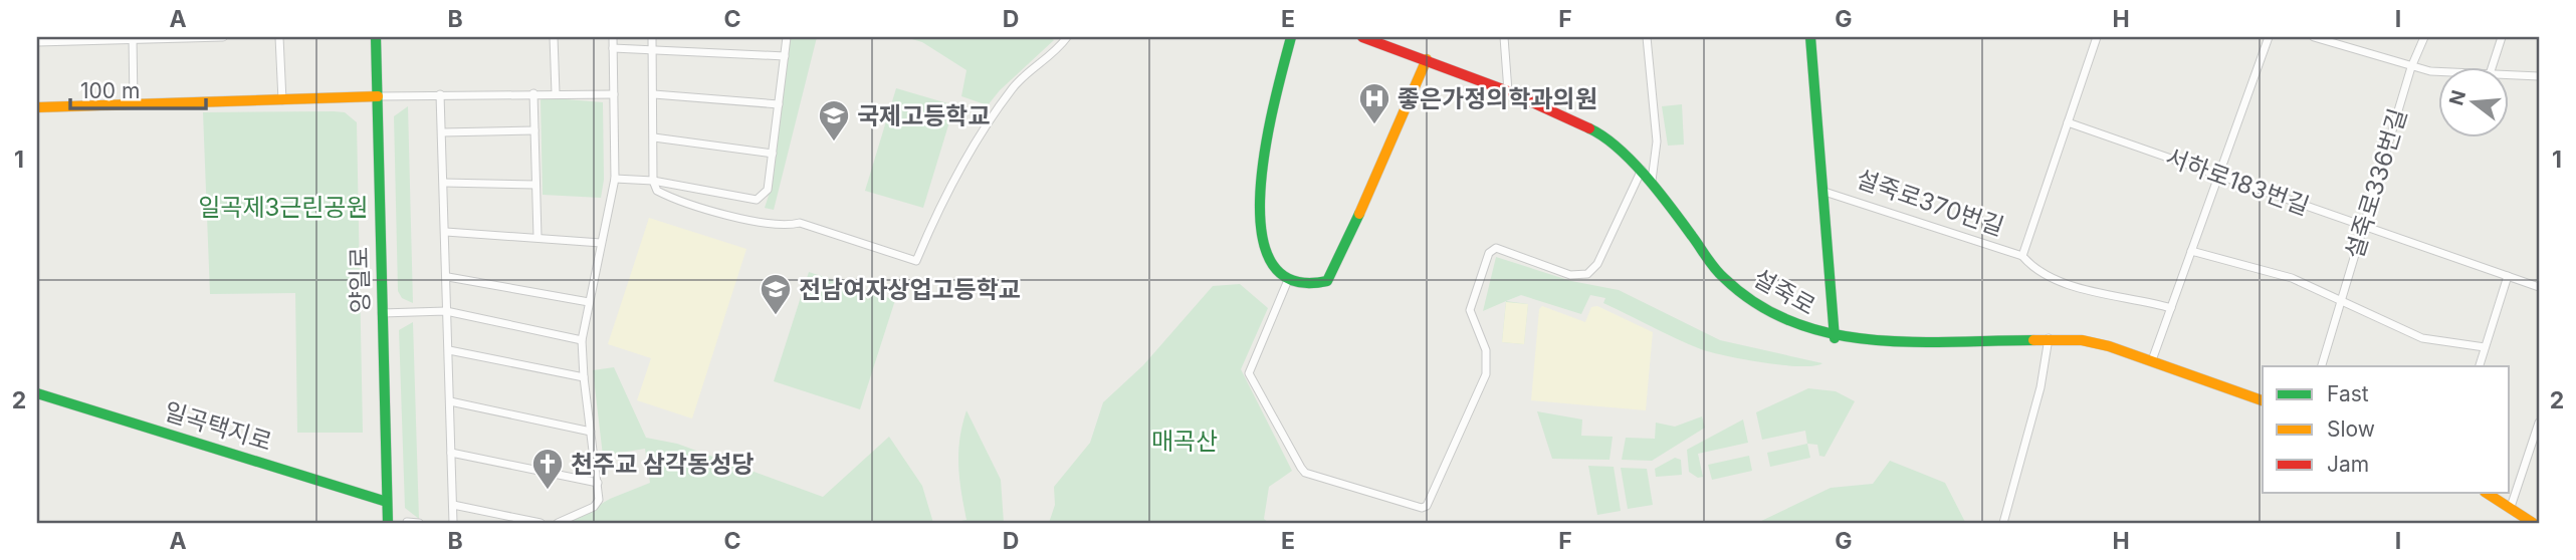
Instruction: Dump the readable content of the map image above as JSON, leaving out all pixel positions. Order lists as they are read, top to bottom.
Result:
{
  "streets": {
    "main road": [
      "설죽로370번길",
      "양일로",
      "설죽로",
      "일곡택지로"
    ],
    "street": ["서하로183번길", "설죽로336번길"]
  },
  "crossings": [
    ["서하로183번길", "설죽로336번길"],
    ["설죽로370번길", "설죽로"],
    ["양일로", "일곡택지로"]
  ],
  "parks": ["일곡제3근린공원", "매곡산"],
  "places": {
    "hospital": ["좋은가정의학과의원"],
    "school or university": ["국제고등학교", "전남여자상업고등학교"],
    "church": ["천주교 삼각동성당"]
  },
  "legend": ["Fast", "Slow", "Jam"],
  "scale_bar": "100 m",
  "north": "left",
  "grid": {
    "columns": [
      "A",
      "B",
      "C",
      "D",
      "E",
      "F",
      "G",
      "H",
      "I"
    ],
    "rows": ["1", "2"]
  }
}
